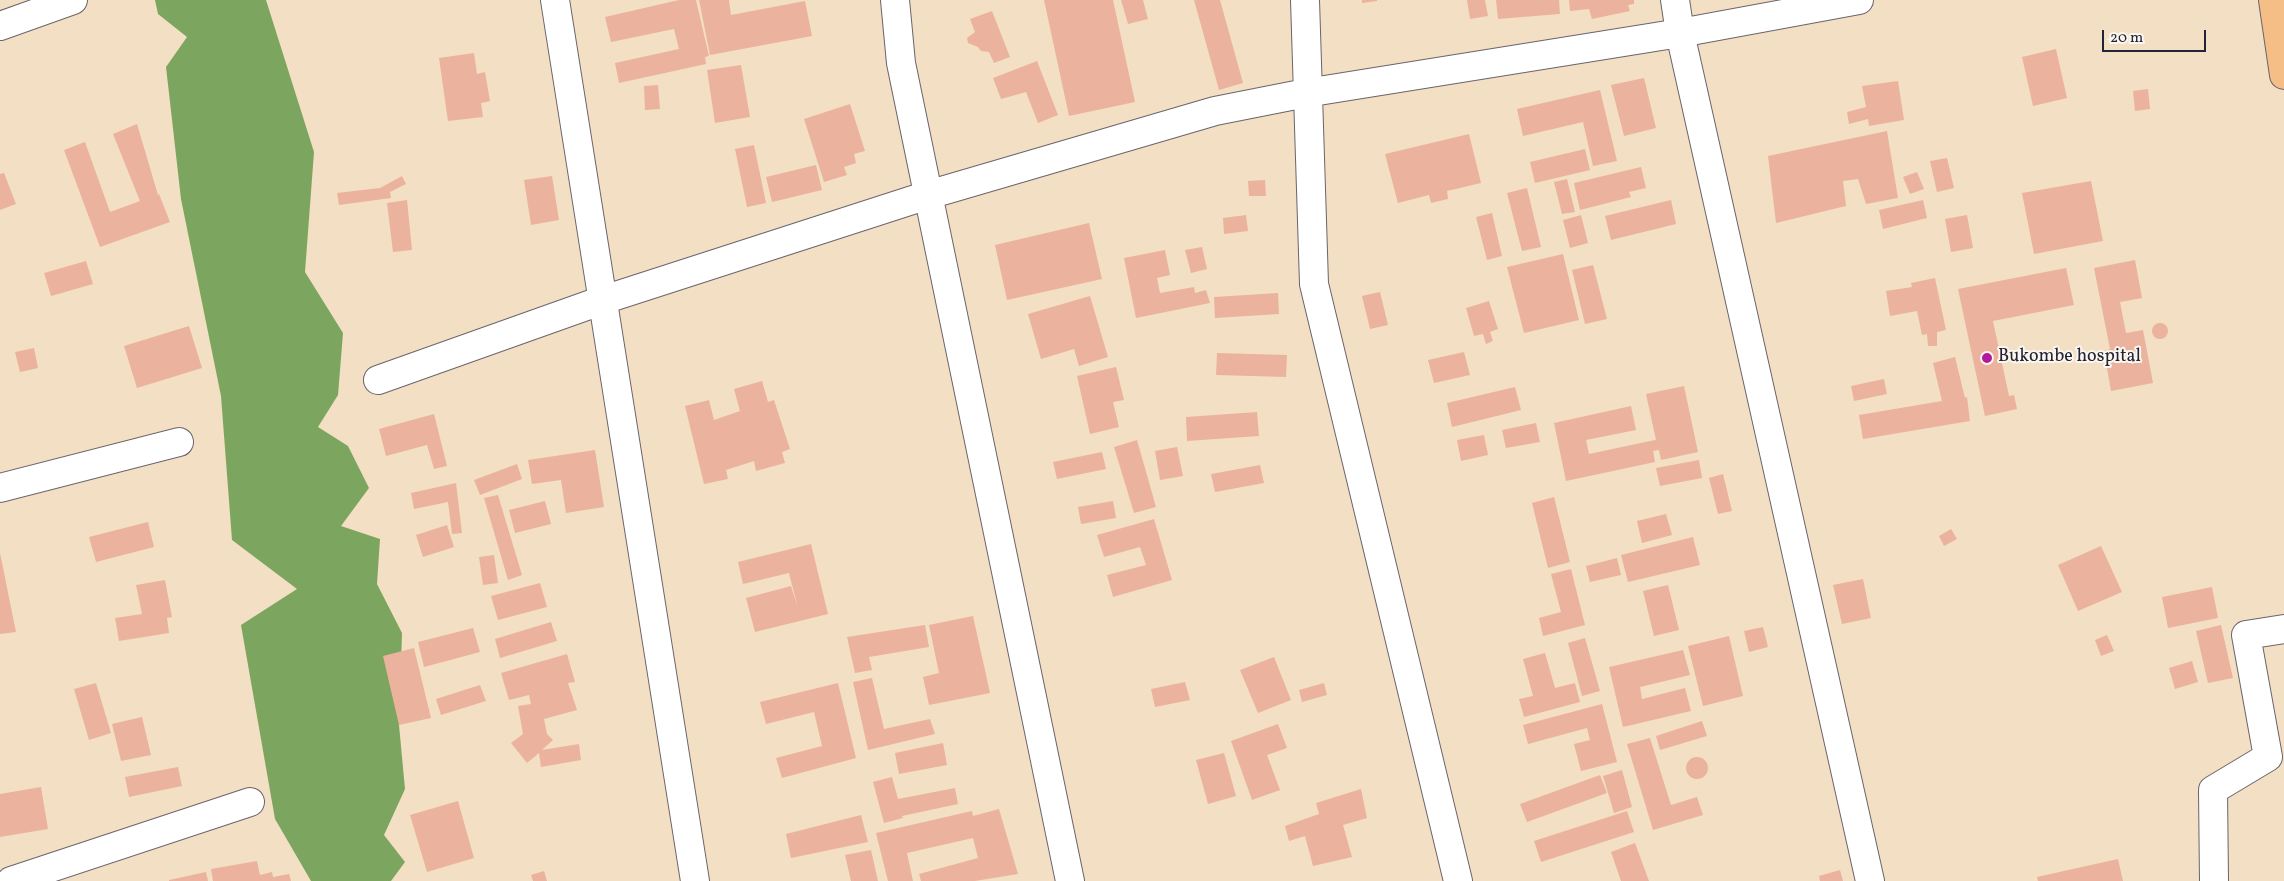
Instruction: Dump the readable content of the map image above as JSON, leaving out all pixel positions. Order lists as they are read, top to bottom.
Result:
{
  "places": ["Bukombe hospital"],
  "scale_bar": "20 m"
}
